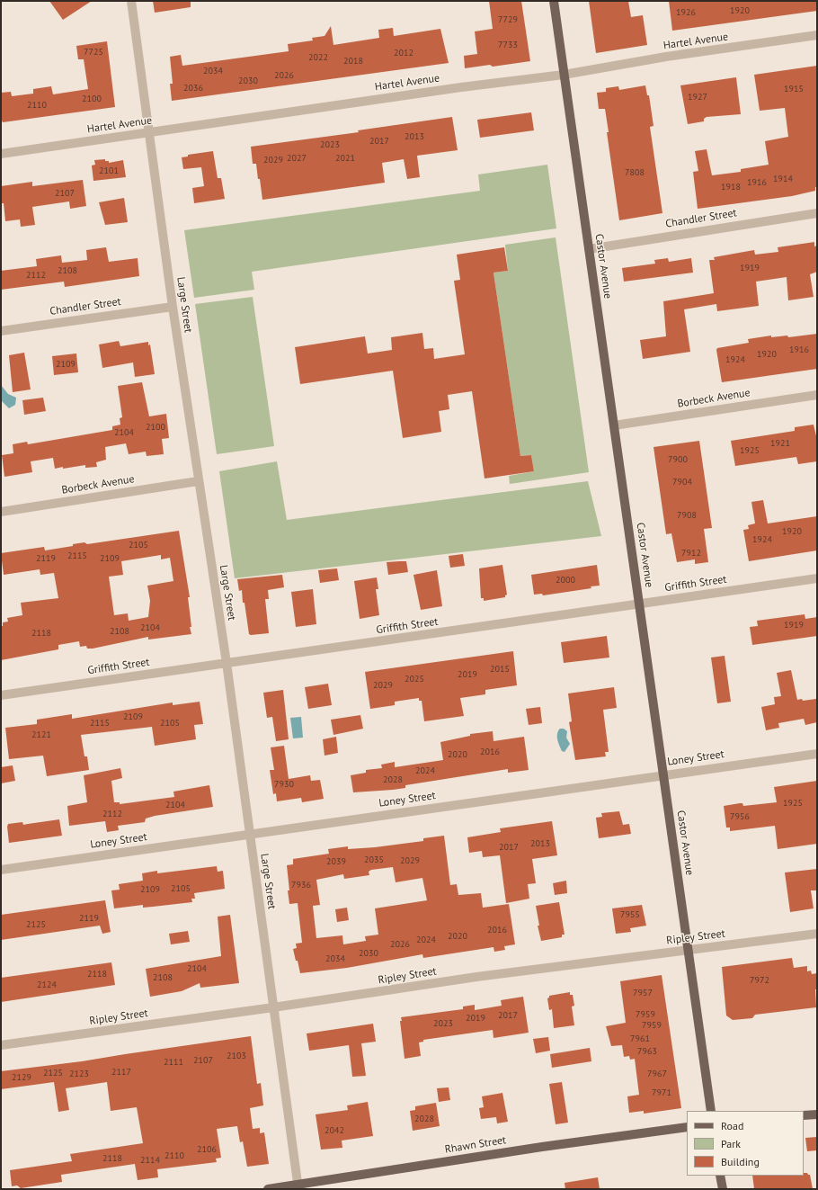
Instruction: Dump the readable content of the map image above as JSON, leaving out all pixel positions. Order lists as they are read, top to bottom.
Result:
{
  "streets": {
    "main road": ["Castor Avenue", "Rhawn Street"],
    "street": [
      "Hartel Avenue",
      "Chandler Street",
      "Large Street",
      "Borbeck Avenue",
      "Griffith Street",
      "Loney Street",
      "Ripley Street"
    ]
  },
  "crossings": [
    ["Hartel Avenue", "Castor Avenue"],
    ["Hartel Avenue", "Large Street"],
    ["Chandler Street", "Castor Avenue"],
    ["Chandler Street", "Large Street"],
    ["Castor Avenue", "Borbeck Avenue"],
    ["Castor Avenue", "Griffith Street"],
    ["Castor Avenue", "Loney Street"],
    ["Castor Avenue", "Ripley Street"],
    ["Large Street", "Borbeck Avenue"],
    ["Large Street", "Griffith Street"],
    ["Large Street", "Loney Street"],
    ["Large Street", "Ripley Street"],
    ["Large Street", "Rhawn Street"]
  ],
  "house_numbers": [
    "1920",
    "1926",
    "7729",
    "7733",
    "7725",
    "2012",
    "2022",
    "2018",
    "2034",
    "2026",
    "2030",
    "2036",
    "1915",
    "1927",
    "2100",
    "2110",
    "2013",
    "2017",
    "2023",
    "2027",
    "2021",
    "2029",
    "2101",
    "7808",
    "1914",
    "1916",
    "1918",
    "2107",
    "1919",
    "2108",
    "2112",
    "1916",
    "1920",
    "1924",
    "2109",
    "2100",
    "2104",
    "1921",
    "1925",
    "7900",
    "7904",
    "7908",
    "1920",
    "1924",
    "2105",
    "7912",
    "2115",
    "2119",
    "2109",
    "2000",
    "1919",
    "2104",
    "2108",
    "2118",
    "2015",
    "2019",
    "2025",
    "2029",
    "2109",
    "2115",
    "2105",
    "2121",
    "2016",
    "2020",
    "2024",
    "2028",
    "7930",
    "1925",
    "2104",
    "2112",
    "7956",
    "2013",
    "2017",
    "2035",
    "2029",
    "2039",
    "7936",
    "2105",
    "2109",
    "7955",
    "2119",
    "2125",
    "2016",
    "2020",
    "2024",
    "2026",
    "2030",
    "2034",
    "2104",
    "2118",
    "2108",
    "7972",
    "2124",
    "7957",
    "7959",
    "2017",
    "2019",
    "2023",
    "7959",
    "7961",
    "7963",
    "2103",
    "2107",
    "2111",
    "2117",
    "2125",
    "2123",
    "7967",
    "2129",
    "7971",
    "2028",
    "2042",
    "2106",
    "2110",
    "2118",
    "2114"
  ],
  "legend": ["Road", "Park", "Building"]
}
